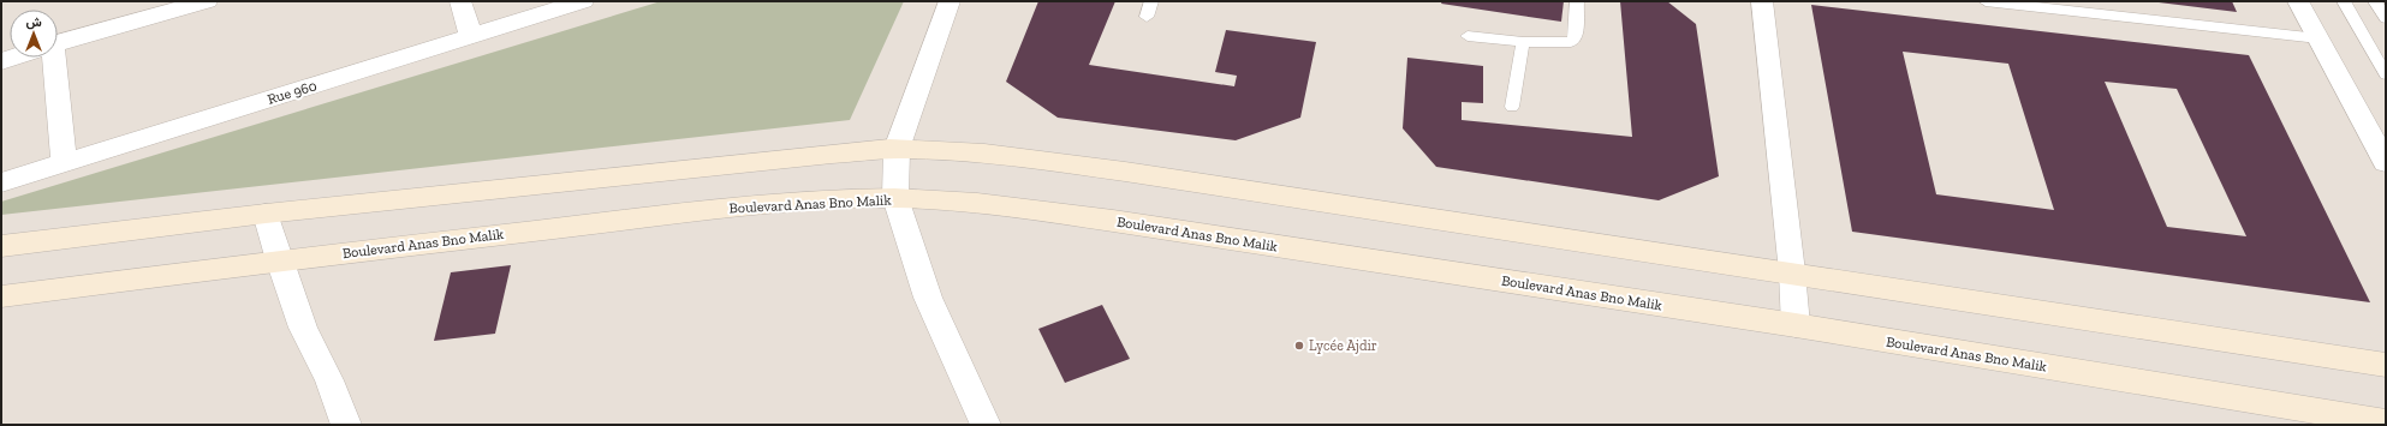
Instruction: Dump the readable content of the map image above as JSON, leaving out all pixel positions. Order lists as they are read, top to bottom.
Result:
{
  "streets": {
    "street": ["Rue 960", "Boulevard Anas Bno Malik"]
  },
  "places": ["Lycée Ajdir"],
  "north": "top"
}
